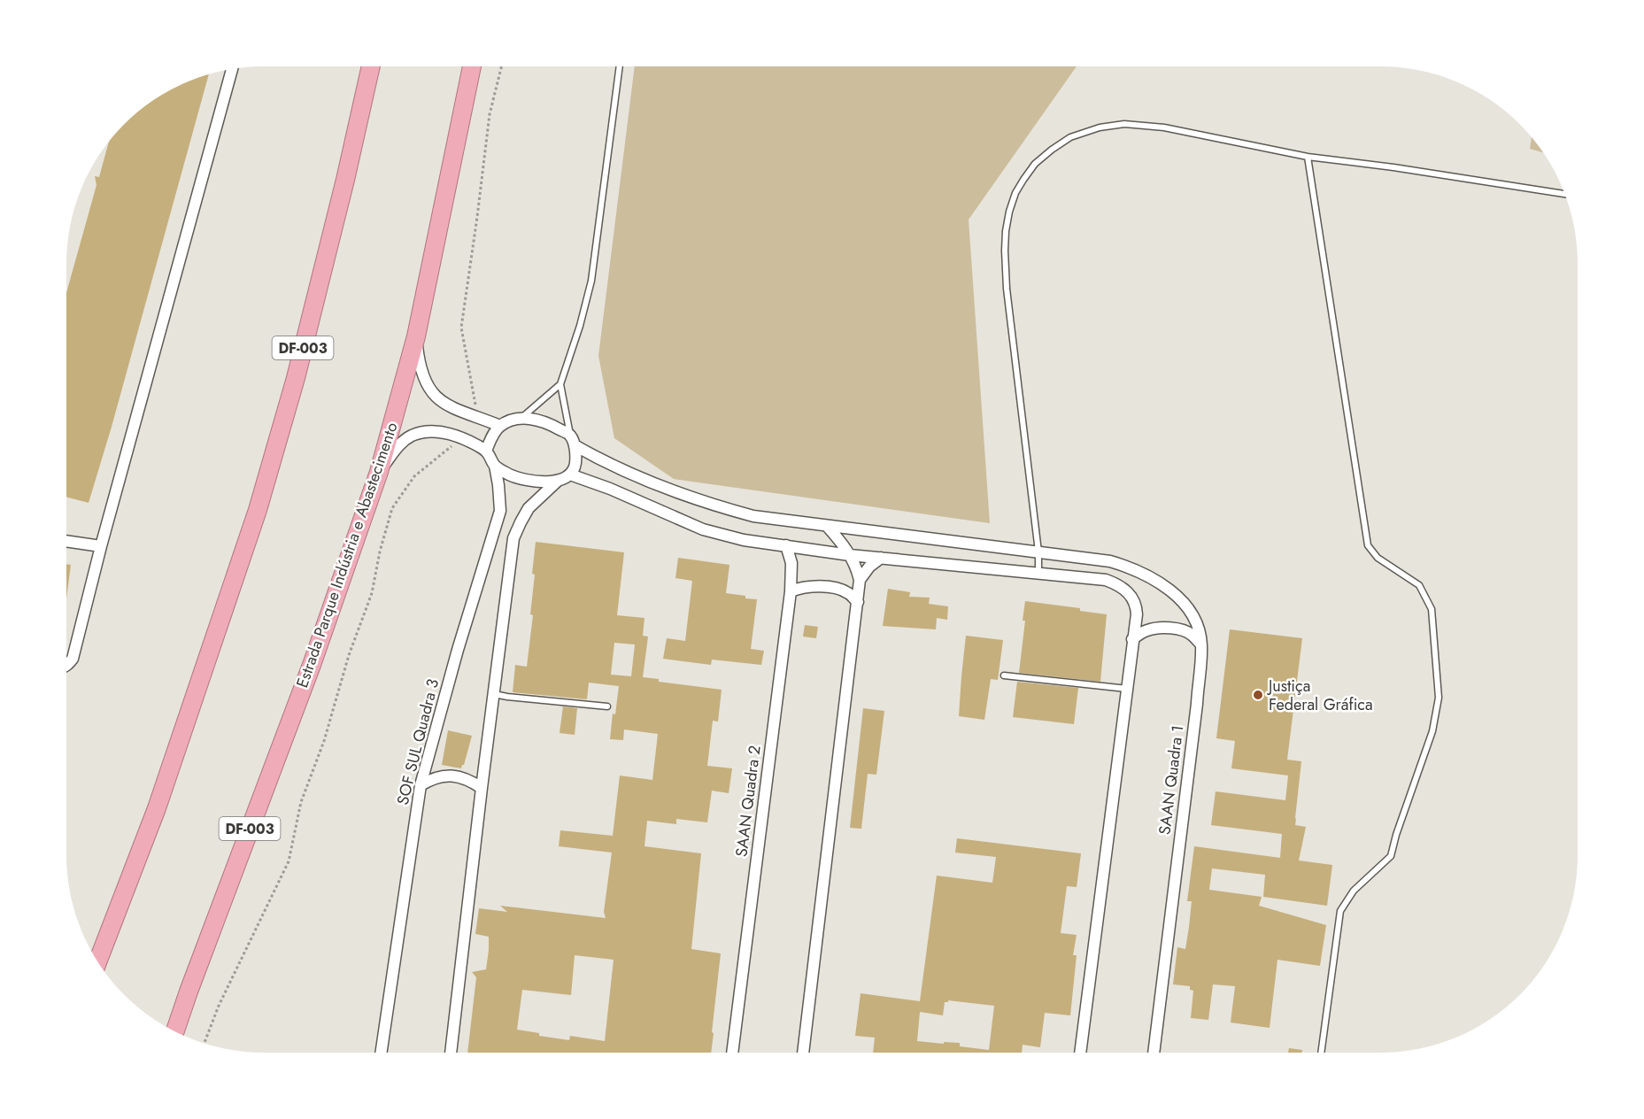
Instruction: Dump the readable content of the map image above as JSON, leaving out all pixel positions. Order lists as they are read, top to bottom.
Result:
{
  "streets": {
    "highway": ["DF-003", "Estrada Parque Indústria e Abastecimento"],
    "street": ["SOF SUL Quadra 3", "SAAN Quadra 1", "SAAN Quadra 2"]
  },
  "crossings": [
    ["SOF SUL Quadra 3", "SAAN Quadra 1"]
  ],
  "places": ["Justiça Federal Gráfica"]
}
